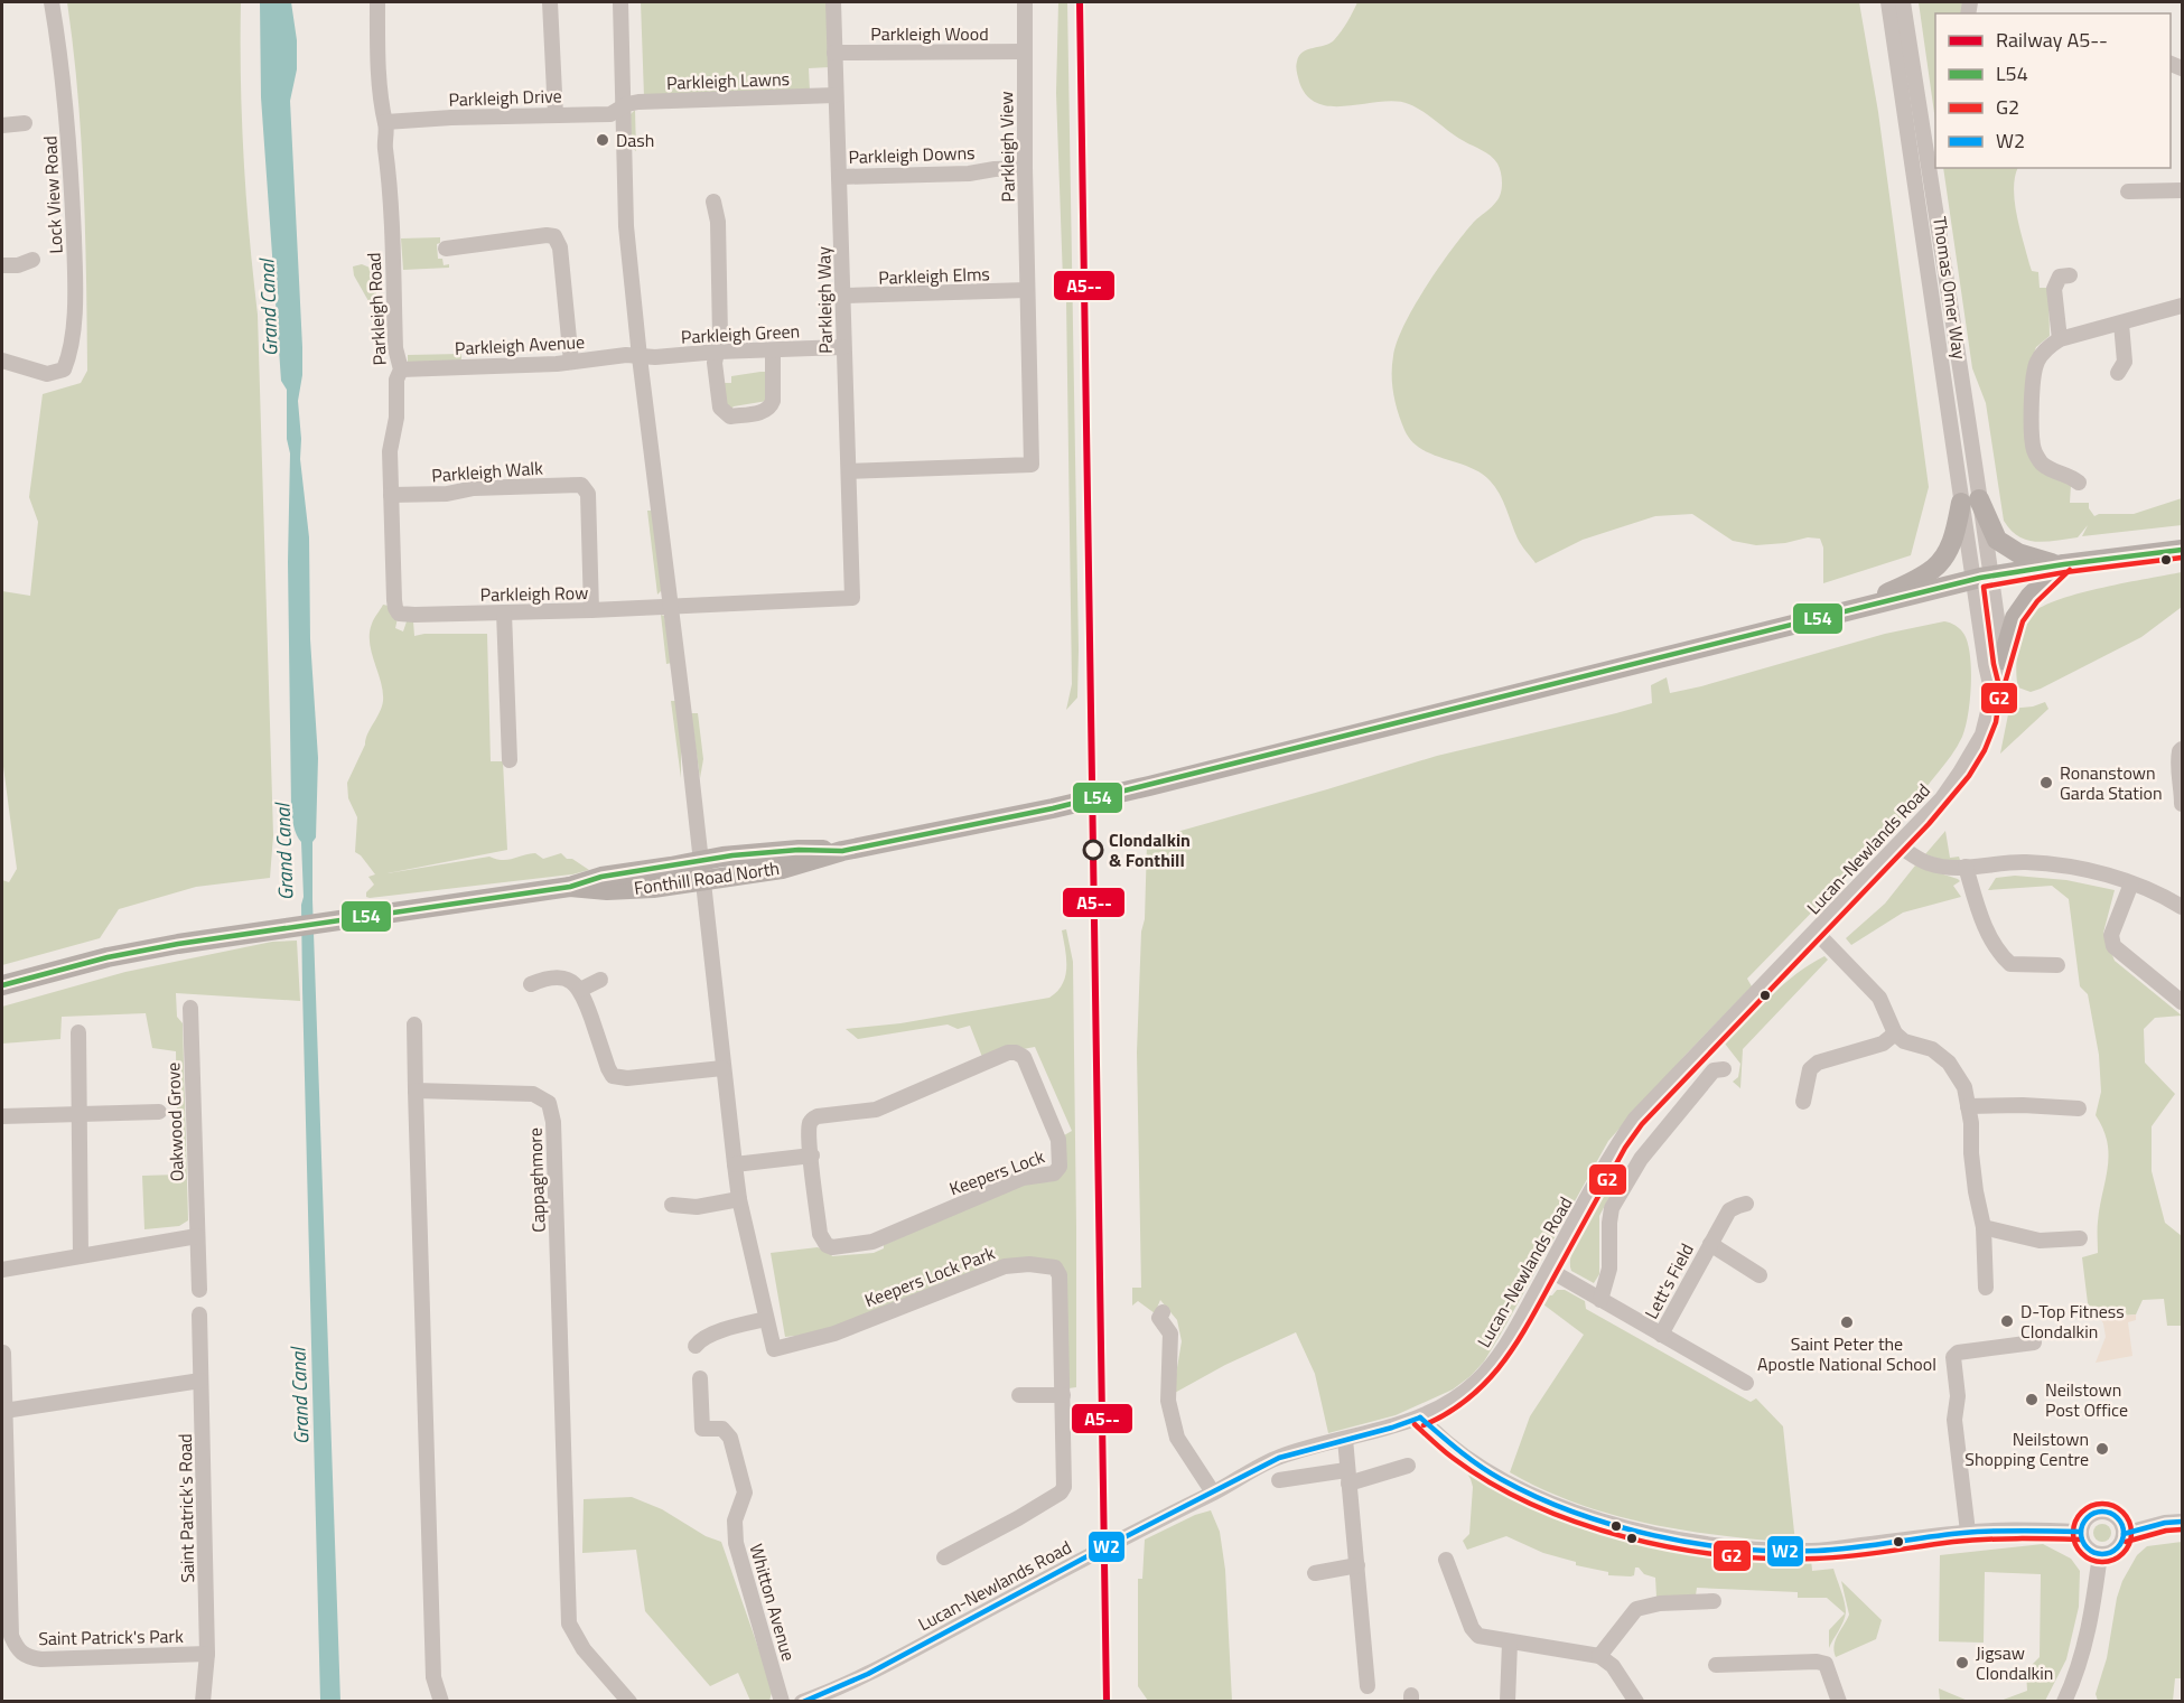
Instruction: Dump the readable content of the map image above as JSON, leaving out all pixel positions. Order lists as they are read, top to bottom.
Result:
{
  "streets": {
    "main road": ["Fonthill Road North"],
    "street": [
      "Parkleigh Wood",
      "Parkleigh Lawns",
      "Parkleigh Drive",
      "Parkleigh View",
      "Parkleigh Downs",
      "Lock View Road",
      "Parkleigh Elms",
      "Thomas Omer Way",
      "Parkleigh Way",
      "Parkleigh Road",
      "Parkleigh Green",
      "Parkleigh Avenue",
      "Parkleigh Walk",
      "Parkleigh Row",
      "Lucan-Newlands Road",
      "Oakwood Grove",
      "Keepers Lock",
      "Cappaghmore",
      "Keepers Lock Park",
      "Lett's Field",
      "Saint Patrick's Road",
      "Whitton Avenue",
      "Saint Patrick's Park"
    ]
  },
  "crossings": [
    ["Parkleigh Wood", "Parkleigh View"],
    ["Parkleigh Wood", "Parkleigh Way"],
    ["Parkleigh Lawns", "Parkleigh Drive"],
    ["Parkleigh Lawns", "Parkleigh Way"],
    ["Parkleigh Drive", "Parkleigh Road"],
    ["Parkleigh View", "Parkleigh Downs"],
    ["Parkleigh View", "Parkleigh Elms"],
    ["Parkleigh View", "Parkleigh Way"],
    ["Parkleigh Downs", "Parkleigh Way"],
    ["Parkleigh Elms", "Parkleigh Way"],
    ["Thomas Omer Way", "Lucan-Newlands Road"],
    ["Thomas Omer Way", "Fonthill Road North"],
    ["Parkleigh Way", "Parkleigh Green"],
    ["Parkleigh Way", "Parkleigh Row"],
    ["Parkleigh Road", "Parkleigh Avenue"],
    ["Parkleigh Road", "Parkleigh Walk"],
    ["Parkleigh Road", "Parkleigh Row"],
    ["Parkleigh Green", "Parkleigh Avenue"],
    ["Parkleigh Walk", "Parkleigh Row"],
    ["Lucan-Newlands Road", "Fonthill Road North"],
    ["Lucan-Newlands Road", "Lett's Field"],
    ["Saint Patrick's Road", "Saint Patrick's Park"]
  ],
  "water": ["Grand Canal"],
  "places": [
    "Dash",
    "Ronanstown Garda Station",
    "Clondalkin & Fonthill",
    "D-Top Fitness Clondalkin",
    "Saint Peter the Apostle National School",
    "Neilstown Post Office",
    "Neilstown Shopping Centre",
    "Jigsaw Clondalkin"
  ],
  "lines": [
    "rail line A5--",
    "transit line L54",
    "transit line G2",
    "transit line W2"
  ],
  "legend": [
    "Railway A5--",
    "L54",
    "G2",
    "W2"
  ]
}
